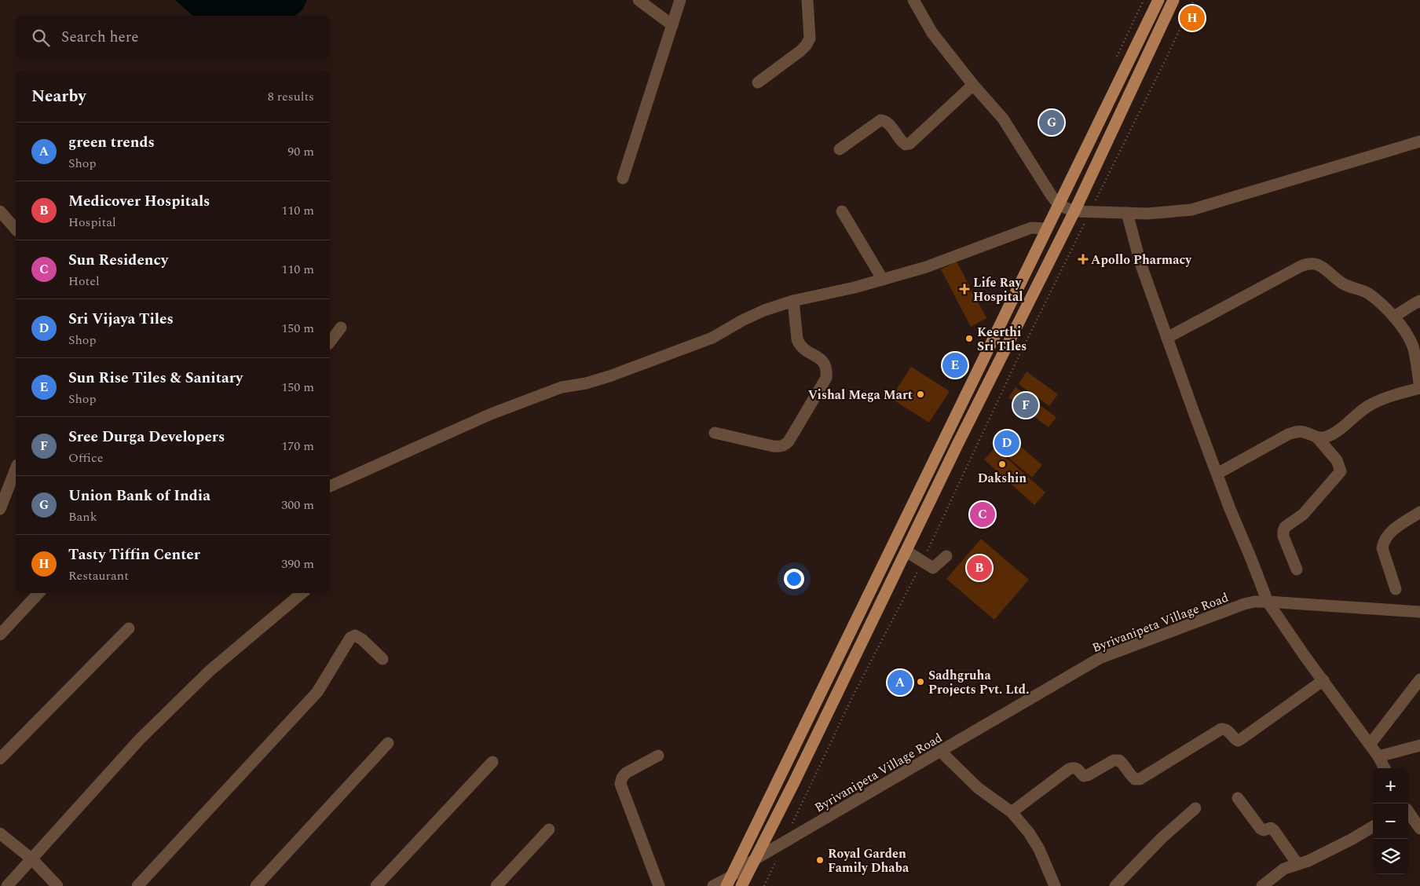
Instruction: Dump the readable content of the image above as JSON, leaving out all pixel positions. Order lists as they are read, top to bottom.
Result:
{
  "streets": {
    "street": ["Byrivanipeta Village Road"]
  },
  "places": {
    "health": ["Apollo Pharmacy", "Life Ray Hospital"],
    "other": [
      "Keerthi Sri TIles",
      "Vishal Mega Mart",
      "Dakshin",
      "Sadhgruha Projects Pvt. Ltd.",
      "Royal Garden Family Dhaba"
    ]
  },
  "page": {
    "pins": [
      "H",
      "G",
      "E",
      "F",
      "D",
      "C",
      "B",
      "A"
    ],
    "search": "Search here",
    "heading": ["Nearby", "8 results"],
    "list": [
      {
        "mark": "A",
        "name": "green trends",
        "note": "Shop",
        "value": "90 m"
      },
      {
        "mark": "B",
        "name": "Medicover Hospitals",
        "note": "Hospital",
        "value": "110 m"
      },
      {
        "mark": "C",
        "name": "Sun Residency",
        "note": "Hotel",
        "value": "110 m"
      },
      {
        "mark": "D",
        "name": "Sri Vijaya Tiles",
        "note": "Shop",
        "value": "150 m"
      },
      {
        "mark": "E",
        "name": "Sun Rise Tiles & Sanitary",
        "note": "Shop",
        "value": "150 m"
      },
      {
        "mark": "F",
        "name": "Sree Durga Developers",
        "note": "Office",
        "value": "170 m"
      },
      {
        "mark": "G",
        "name": "Union Bank of India",
        "note": "Bank",
        "value": "300 m"
      },
      {
        "mark": "H",
        "name": "Tasty Tiffin Center",
        "note": "Restaurant",
        "value": "390 m"
      }
    ],
    "map_buttons": ["+", "−"]
  }
}
